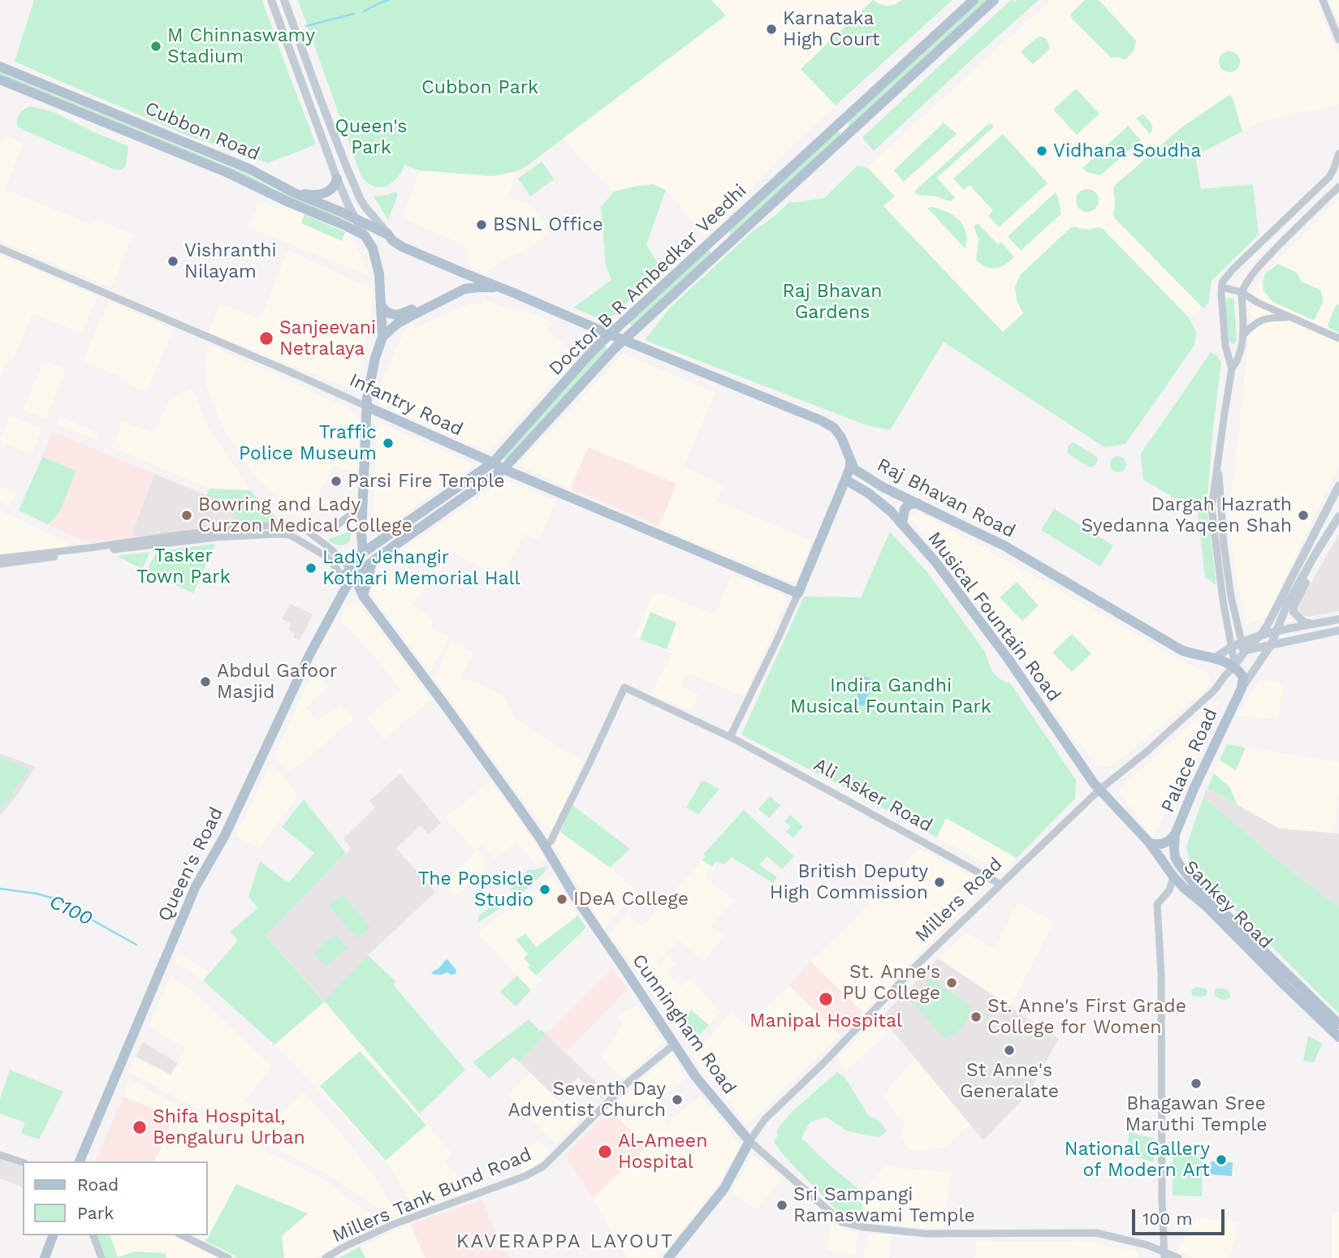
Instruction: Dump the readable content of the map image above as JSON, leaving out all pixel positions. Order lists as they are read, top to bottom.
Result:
{
  "streets": {
    "main road": [
      "Cubbon Road",
      "Doctor B R Ambedkar Veedhi",
      "Infantry Road",
      "Raj Bhavan Road",
      "Musical Fountain Road",
      "Palace Road",
      "Queen's Road",
      "Millers Road",
      "Sankey Road",
      "Cunningham Road"
    ],
    "street": ["Ali Asker Road", "Millers Tank Bund Road"]
  },
  "crossings": [
    ["Cubbon Road", "Raj Bhavan Road"],
    ["Doctor B R Ambedkar Veedhi", "Infantry Road"],
    ["Doctor B R Ambedkar Veedhi", "Raj Bhavan Road"],
    ["Doctor B R Ambedkar Veedhi", "Queen's Road"],
    ["Doctor B R Ambedkar Veedhi", "Cunningham Road"],
    ["Musical Fountain Road", "Millers Road"],
    ["Musical Fountain Road", "Sankey Road"],
    ["Palace Road", "Sankey Road"],
    ["Ali Asker Road", "Millers Road"],
    ["Ali Asker Road", "Cunningham Road"],
    ["Millers Road", "Sankey Road"],
    ["Millers Road", "Cunningham Road"],
    ["Cunningham Road", "Millers Tank Bund Road"]
  ],
  "districts": ["KAVERAPPA LAYOUT"],
  "water": ["C100"],
  "parks": [
    "Cubbon Park",
    "Queen's Park",
    "Raj Bhavan Gardens",
    "Tasker Town Park",
    "Indira Gandhi Musical Fountain Park"
  ],
  "places": [
    "Karnataka High Court",
    "M Chinnaswamy Stadium",
    "Vidhana Soudha",
    "BSNL Office",
    "Vishranthi Nilayam",
    "Sanjeevani Netralaya",
    "Traffic Police Museum",
    "Parsi Fire Temple",
    "Bowring and Lady Curzon Medical College",
    "Dargah Hazrath Syedanna Yaqeen Shah",
    "Lady Jehangir Kothari Memorial Hall",
    "Abdul Gafoor Masjid",
    "British Deputy High Commission",
    "The Popsicle Studio",
    "IDeA College",
    "St. Anne's PU College",
    "Manipal Hospital",
    "St. Anne's First Grade College for Women",
    "St Anne's Generalate",
    "Bhagawan Sree Maruthi Temple",
    "Seventh Day Adventist Church",
    "Shifa Hospital, Bengaluru Urban",
    "Al-Ameen Hospital",
    "National Gallery of Modern Art",
    "Sri Sampangi Ramaswami Temple"
  ],
  "legend": ["Road", "Park"],
  "scale_bar": "100 m"
}
